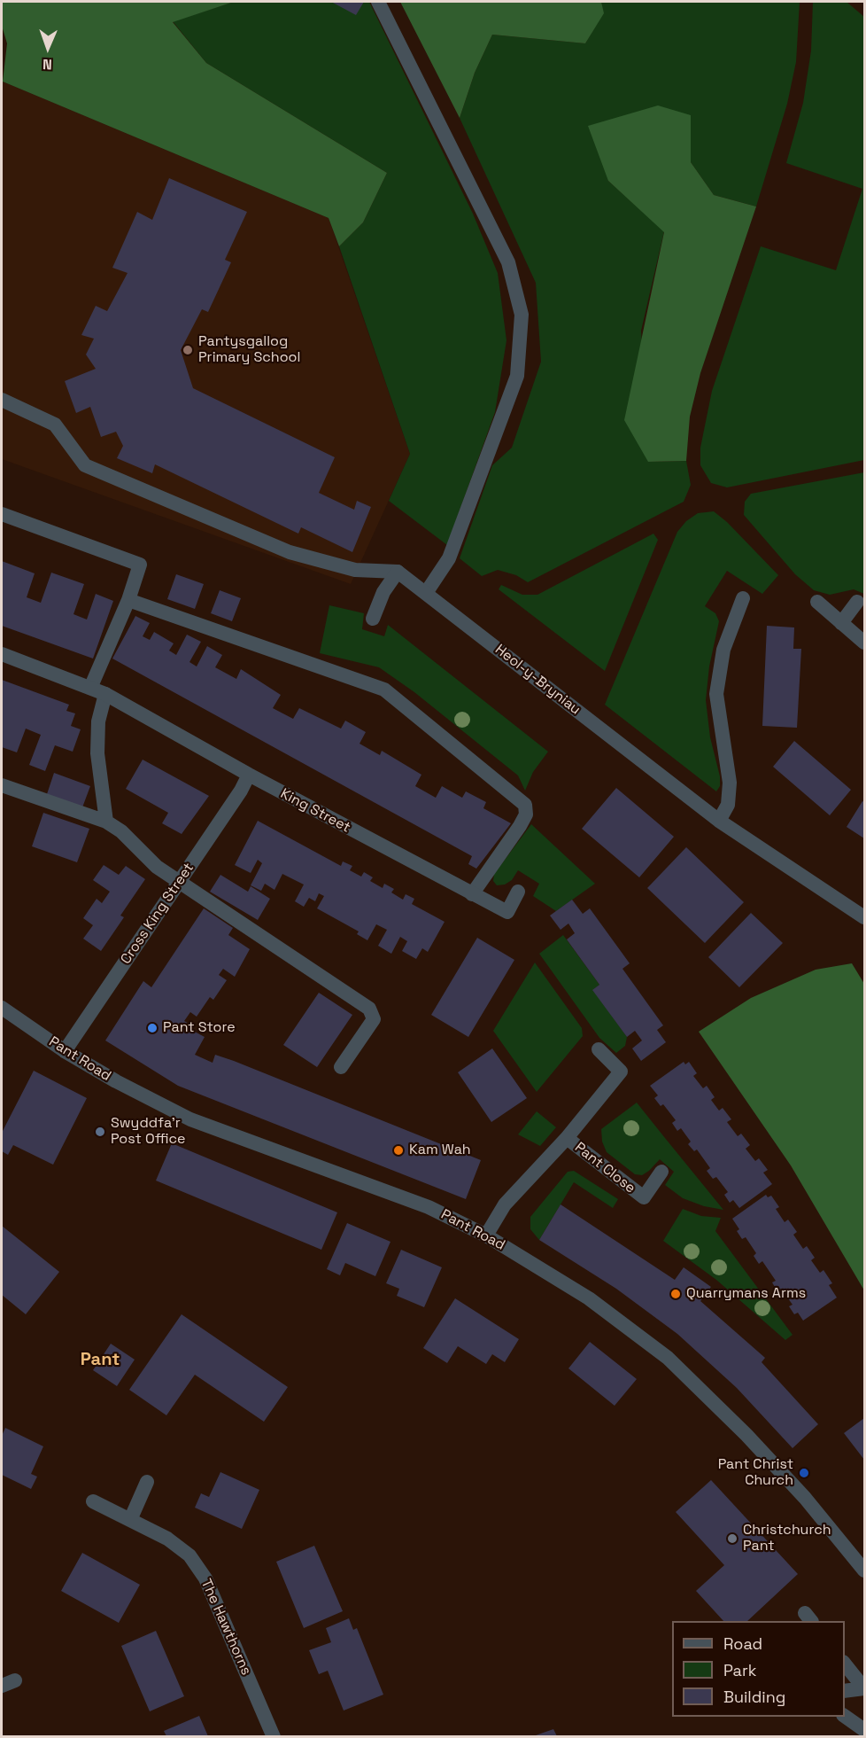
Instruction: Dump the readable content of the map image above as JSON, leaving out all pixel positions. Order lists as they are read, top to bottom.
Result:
{
  "streets": {
    "street": [
      "Heol-y-Bryniau",
      "King Street",
      "Cross King Street",
      "Pant Road",
      "Pant Close",
      "The Hawthorns"
    ]
  },
  "crossings": [
    ["King Street", "Cross King Street"],
    ["Cross King Street", "Pant Road"],
    ["Pant Road", "Pant Close"]
  ],
  "districts": ["Pant"],
  "places": [
    "Pantysgallog Primary School",
    "Pant Store",
    "Swyddfa'r Post Office",
    "Kam Wah",
    "Quarrymans Arms",
    "Pant Christ Church",
    "Christchurch Pant"
  ],
  "legend": ["Road", "Park", "Building"],
  "north": "bottom"
}
